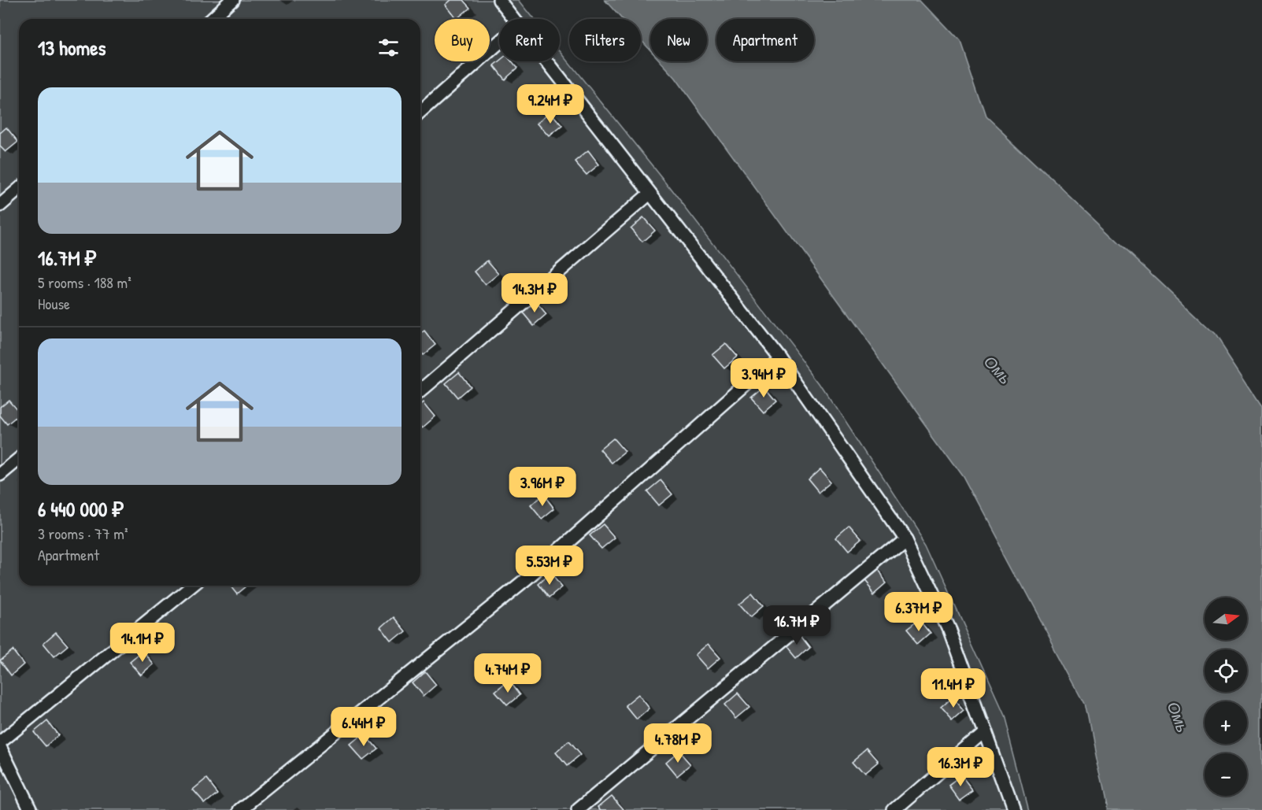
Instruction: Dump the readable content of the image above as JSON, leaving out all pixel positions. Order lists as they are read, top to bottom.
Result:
{
  "water": ["Омь"],
  "north": "right",
  "page": {
    "chip": [
      "Buy",
      "Rent",
      "Filters",
      "New",
      "Apartment"
    ],
    "heading": "13 homes",
    "list": [
      {
        "name": "16.7M ₽",
        "note": "5 rooms · 188 m² · House"
      },
      {
        "name": "6 440 000 ₽",
        "note": "3 rooms · 77 m² · Apartment"
      }
    ],
    "price": [
      "9.24M ₽",
      "14.3M ₽",
      "3.94M ₽",
      "3.96M ₽",
      "5.53M ₽",
      "6.37M ₽",
      "16.7M ₽",
      "14.1M ₽",
      "4.74M ₽",
      "11.4M ₽",
      "6.44M ₽",
      "4.78M ₽",
      "16.3M ₽"
    ],
    "map_buttons": ["+", "−"]
  }
}
